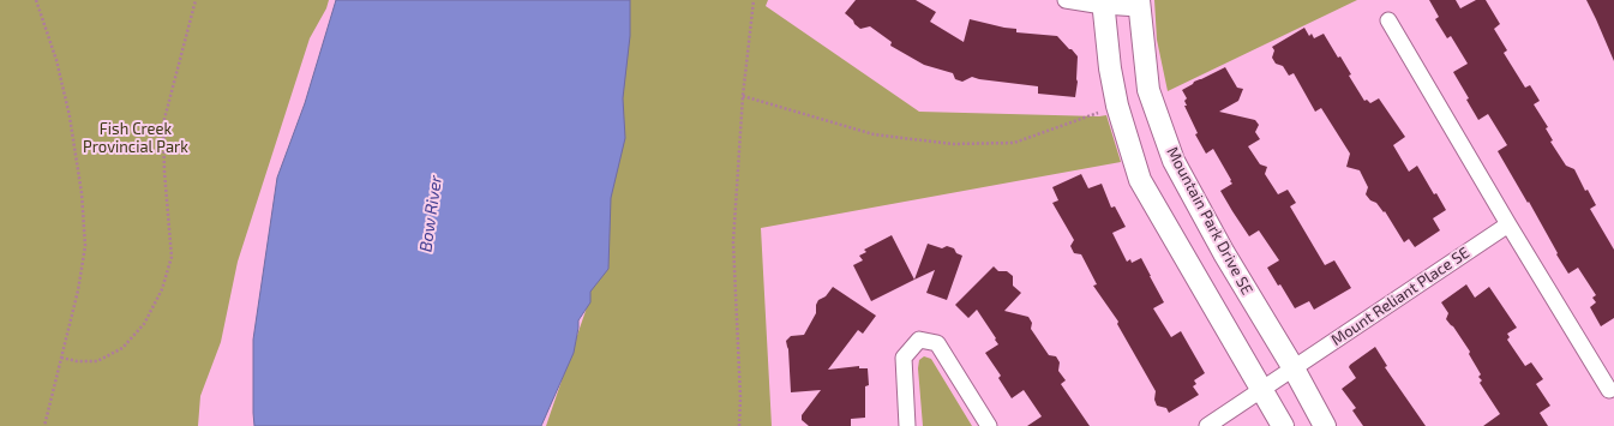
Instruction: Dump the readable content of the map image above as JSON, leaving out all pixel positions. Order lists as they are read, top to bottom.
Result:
{
  "streets": {
    "street": ["Mountain Park Drive SE", "Mount Reliant Place SE"]
  },
  "crossings": [
    ["Mountain Park Drive SE", "Mount Reliant Place SE"]
  ],
  "water": ["Bow River"],
  "parks": ["Fish Creek Provincial Park"]
}
